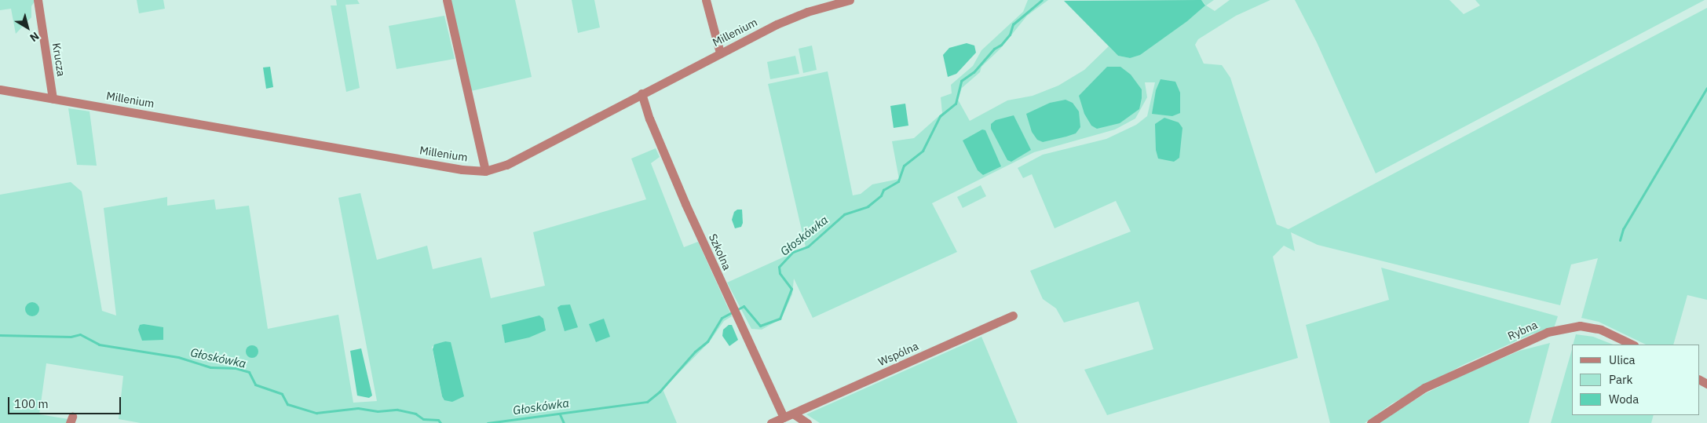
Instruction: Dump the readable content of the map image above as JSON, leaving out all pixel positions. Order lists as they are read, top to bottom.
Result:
{
  "streets": {
    "street": [
      "Millenium",
      "Krucza",
      "Szkolna",
      "Rybna",
      "Wspólna"
    ]
  },
  "crossings": [
    ["Millenium", "Krucza"],
    ["Millenium", "Szkolna"],
    ["Szkolna", "Wspólna"]
  ],
  "water": ["Głoskówka"],
  "legend": ["Ulica", "Park", "Woda"],
  "scale_bar": "100 m",
  "north": "bottom right"
}
